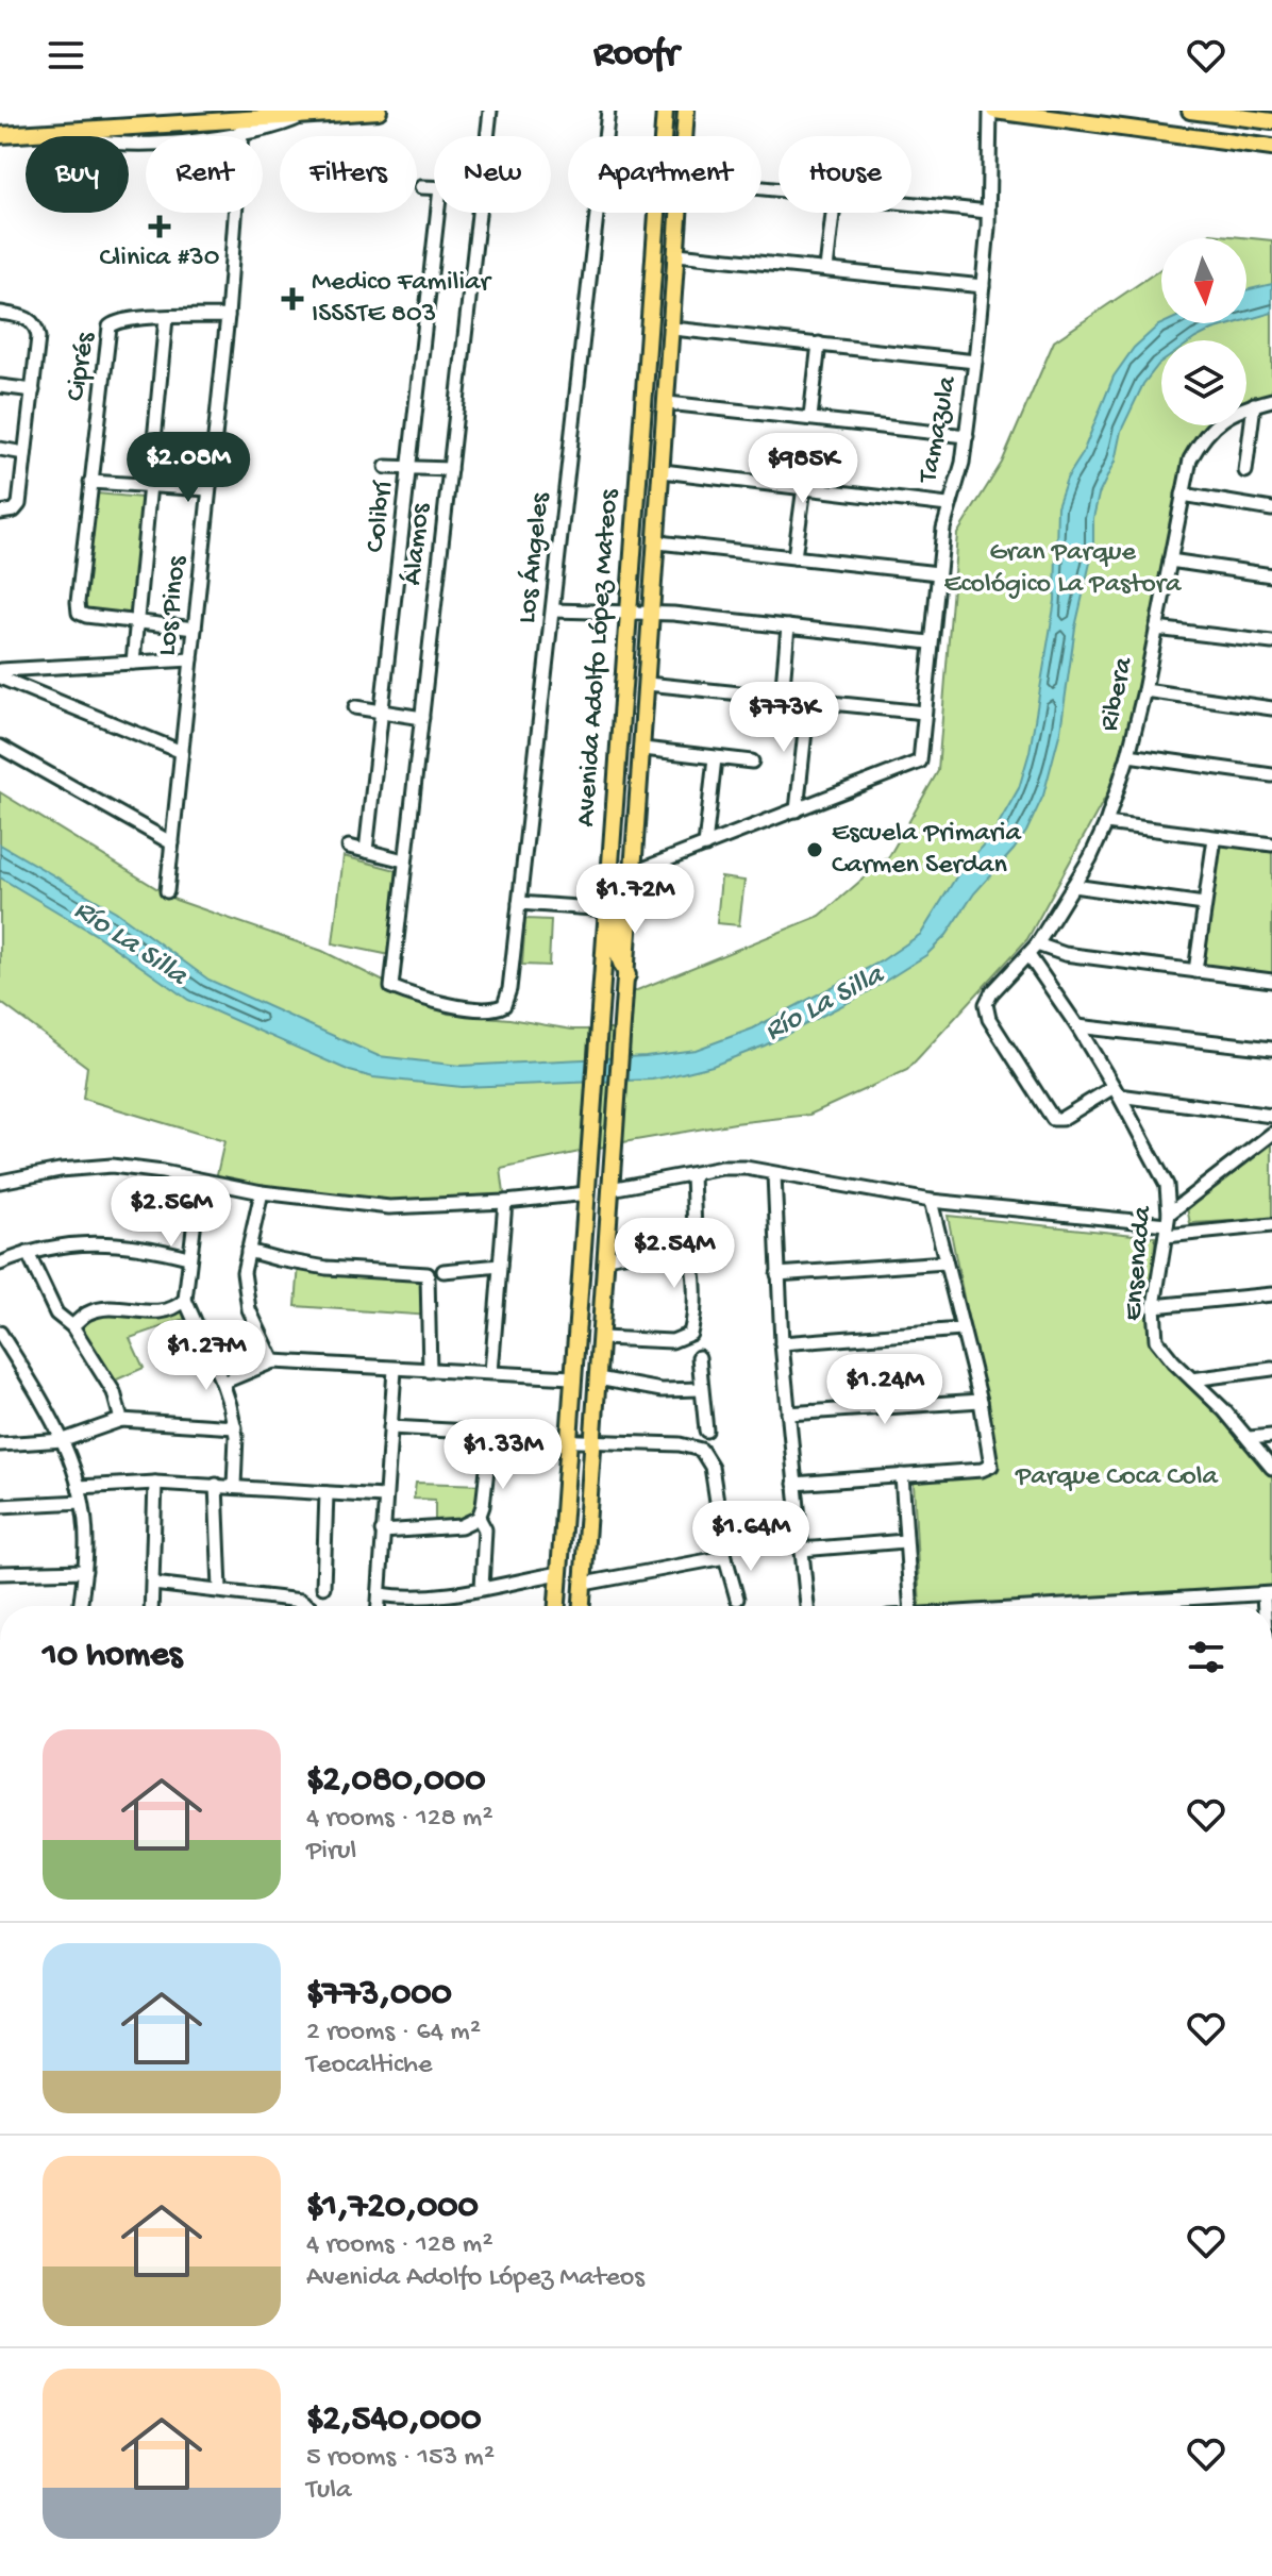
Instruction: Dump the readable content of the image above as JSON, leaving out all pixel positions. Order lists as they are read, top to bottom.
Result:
{
  "streets": {
    "main road": ["Avenida Adolfo López Mateos"],
    "street": [
      "Ciprés",
      "Tamazula",
      "Colibrí",
      "Álamos",
      "Los Ángeles",
      "Los Pinos",
      "Ribera",
      "Ensenada"
    ]
  },
  "crossings": [
    ["Álamos", "Los Ángeles"],
    ["Ribera", "Ensenada"]
  ],
  "water": ["Río La Silla"],
  "parks": ["Gran Parque Ecológico La Pastora", "Parque Coca Cola"],
  "places": {
    "health": ["Clinica #30", "Medico Familiar ISSSTE 803"],
    "other": ["Escuela Primaria Carmen Serdan"]
  },
  "north": "bottom",
  "page": {
    "header": "Roofr",
    "chip": [
      "Buy",
      "Rent",
      "Filters",
      "New",
      "Apartment",
      "House"
    ],
    "price": [
      "$2.08M",
      "$985K",
      "$773K",
      "$1.72M",
      "$2.56M",
      "$2.54M",
      "$1.27M",
      "$1.24M",
      "$1.33M",
      "$1.64M"
    ],
    "heading": "10 homes",
    "list": [
      {
        "name": "$2,080,000",
        "note": "4 rooms · 128 m² · Pirul"
      },
      {
        "name": "$773,000",
        "note": "2 rooms · 64 m² · Teocaltiche"
      },
      {
        "name": "$1,720,000",
        "note": "4 rooms · 128 m² · Avenida Adolfo López Mateos"
      },
      {
        "name": "$2,540,000",
        "note": "5 rooms · 153 m² · Tula"
      }
    ]
  }
}
